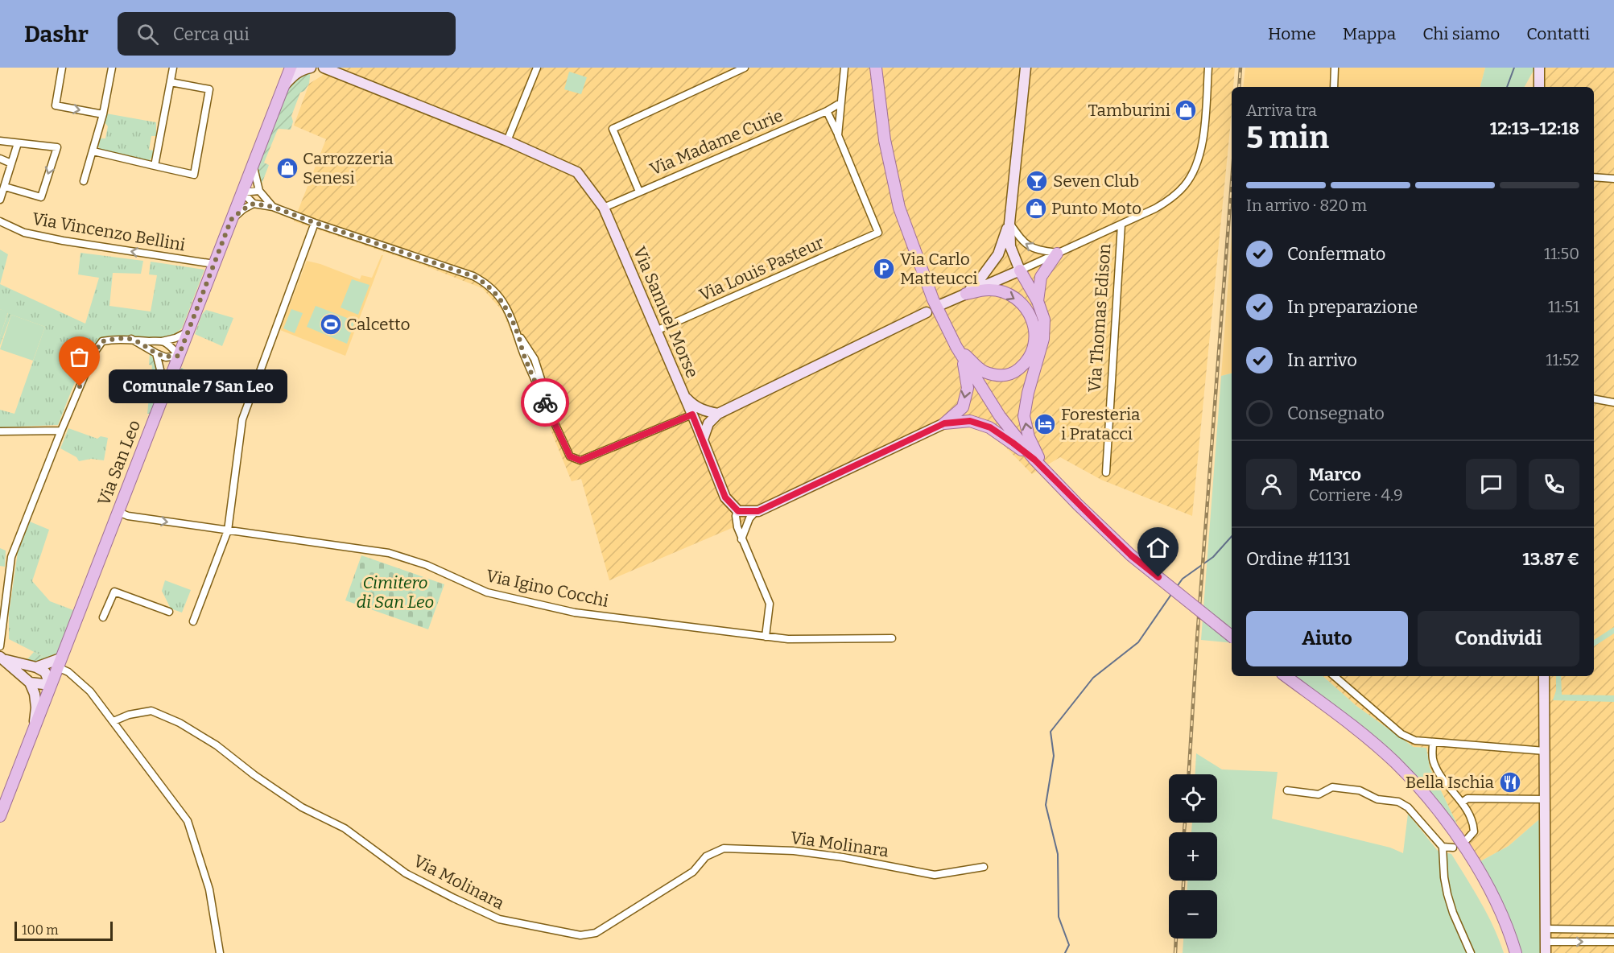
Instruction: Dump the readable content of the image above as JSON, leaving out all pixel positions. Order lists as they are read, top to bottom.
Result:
{
  "streets": {
    "main road": ["Via San Leo"],
    "street": [
      "Via Madame Curie",
      "Via Vincenzo Bellini",
      "Via Louis Pasteur",
      "Via Samuel Morse",
      "Via Thomas Edison",
      "Via Igino Cocchi",
      "Via Molinara"
    ]
  },
  "crossings": [
    ["Via Madame Curie", "Via Samuel Morse"],
    ["Via Vincenzo Bellini", "Via San Leo"],
    ["Via Louis Pasteur", "Via Samuel Morse"],
    ["Via San Leo", "Via Igino Cocchi"]
  ],
  "one_way": ["Via Vincenzo Bellini"],
  "parks": ["Cimitero di San Leo"],
  "places": {
    "shop": ["Tamburini", "Carrozzeria Senesi", "Punto Moto"],
    "bar": ["Seven Club"],
    "parking": ["Via Carlo Matteucci"],
    "sports": ["Calcetto"],
    "other": ["Comunale 7 San Leo"],
    "hotel": ["Foresteria i Pratacci"],
    "restaurant": ["Bella Ischia"]
  },
  "scale_bar": "100 m",
  "page": {
    "header": "Dashr",
    "search": "Cerca qui",
    "nav": [
      "Home",
      "Mappa",
      "Chi siamo",
      "Contatti"
    ],
    "heading": ["5 min", "Arriva tra", "12:13–12:18"],
    "panel": [
      "Marco",
      "Corriere · 4.9",
      "Ordine #1131",
      "13.87 €"
    ],
    "bar": "In arrivo · 820 m",
    "list": [
      ["Confermato", "11:50"],
      ["In preparazione", "11:51"],
      ["In arrivo", "11:52"],
      "Consegnato"
    ],
    "bubble": "Comunale 7 San Leo",
    "buttons": ["Aiuto", "Condividi"],
    "map_buttons": ["+", "−"],
    "scale": "100 m"
  }
}
